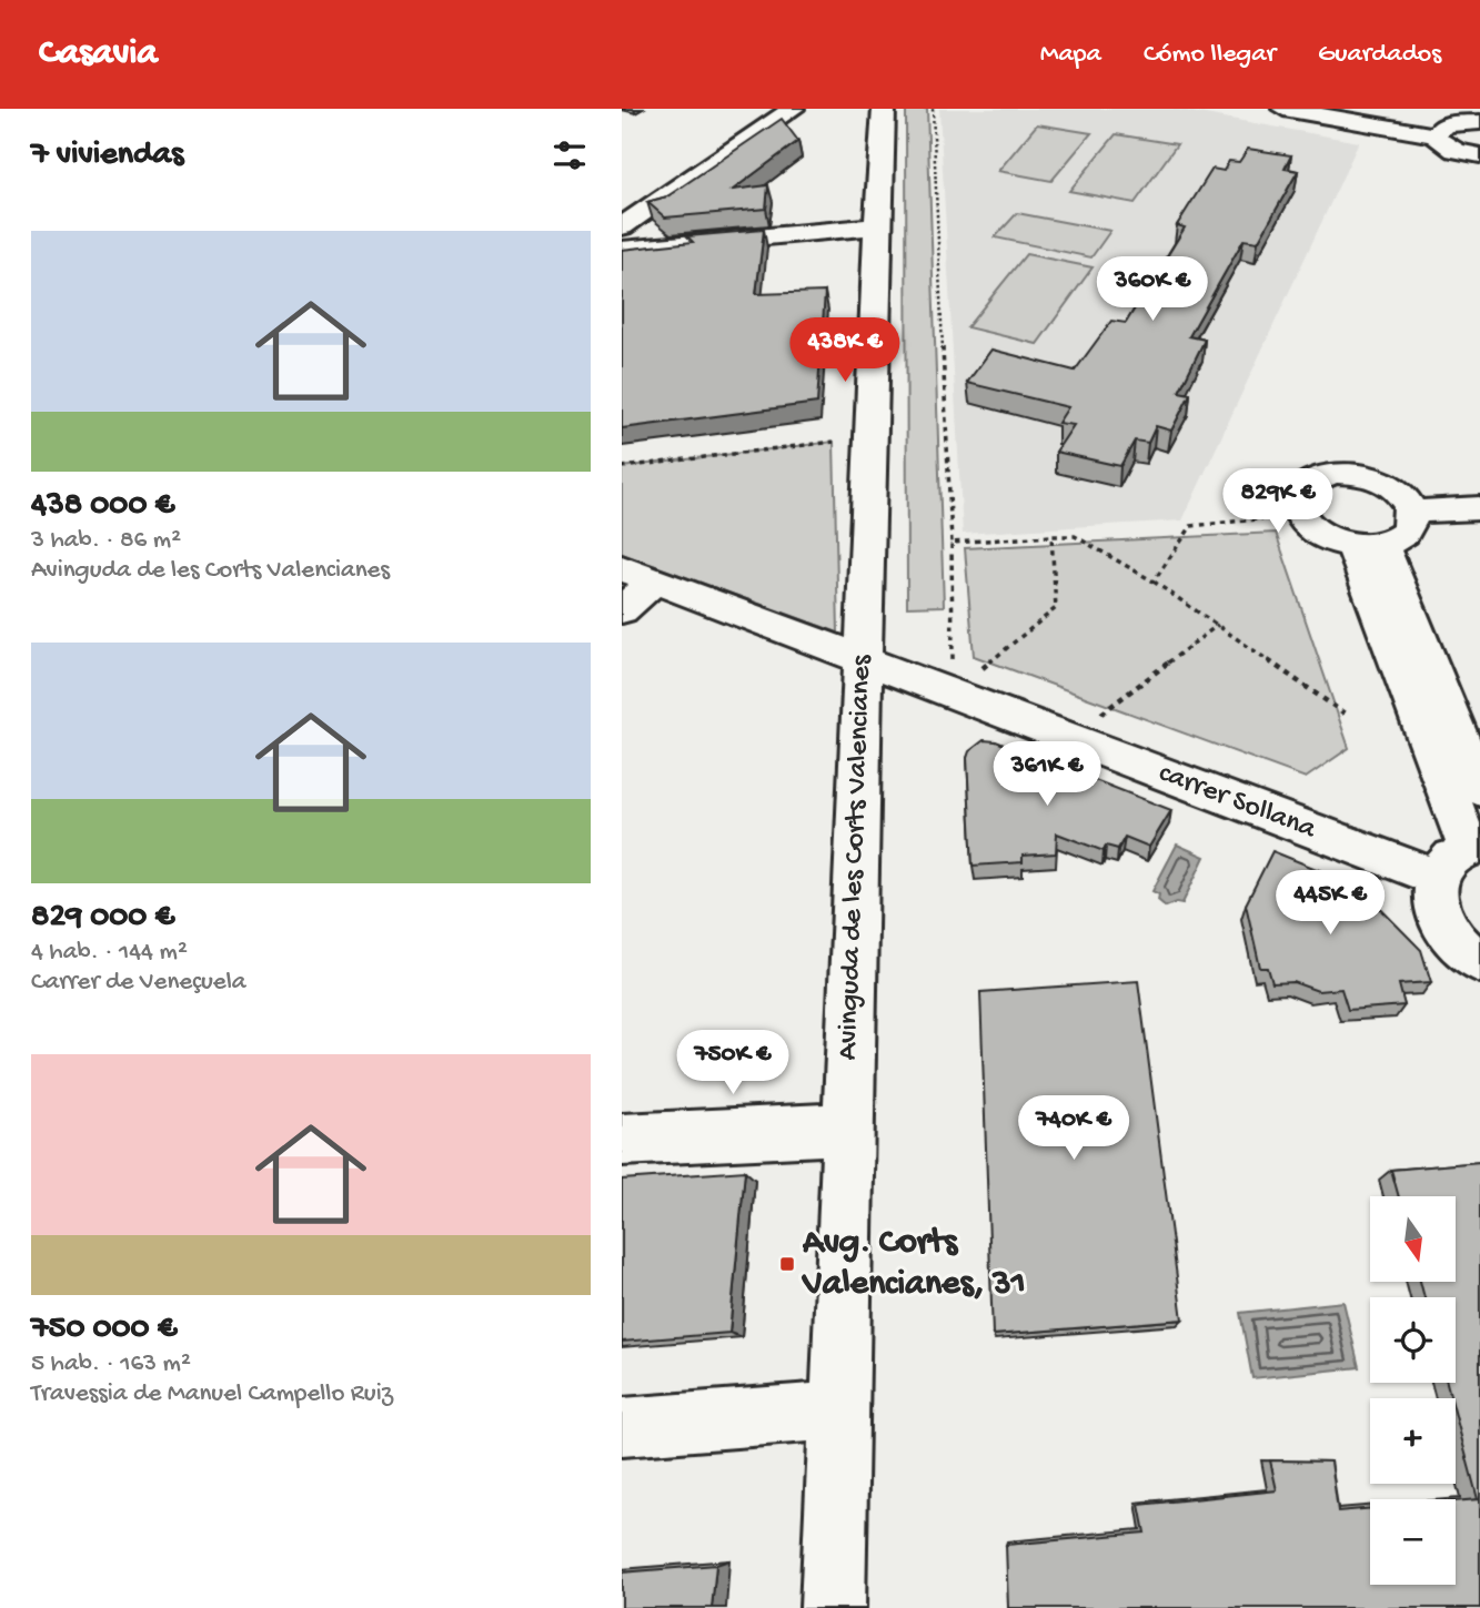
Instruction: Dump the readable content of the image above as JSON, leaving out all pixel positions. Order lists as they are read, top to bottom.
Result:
{
  "streets": {
    "street": ["carrer Sollana", "Avinguda de les Corts Valencianes"]
  },
  "crossings": [
    ["carrer Sollana", "Avinguda de les Corts Valencianes"]
  ],
  "places": {
    "transit": ["Avg. Corts Valencianes, 31"]
  },
  "north": "bottom",
  "page": {
    "header": "Casavia",
    "nav": ["Mapa", "Cómo llegar", "Guardados"],
    "heading": "7 viviendas",
    "list": [
      {
        "name": "438 000 €",
        "note": "3 hab. · 86 m² · Avinguda de les Corts Valencianes"
      },
      {
        "name": "829 000 €",
        "note": "4 hab. · 144 m² · Carrer de Veneçuela"
      },
      {
        "name": "750 000 €",
        "note": "5 hab. · 163 m² · Travessia de Manuel Campello Ruiz"
      }
    ],
    "price": [
      "360K €",
      "438K €",
      "829K €",
      "361K €",
      "445K €",
      "750K €",
      "740K €"
    ],
    "map_buttons": ["+", "−"]
  }
}
